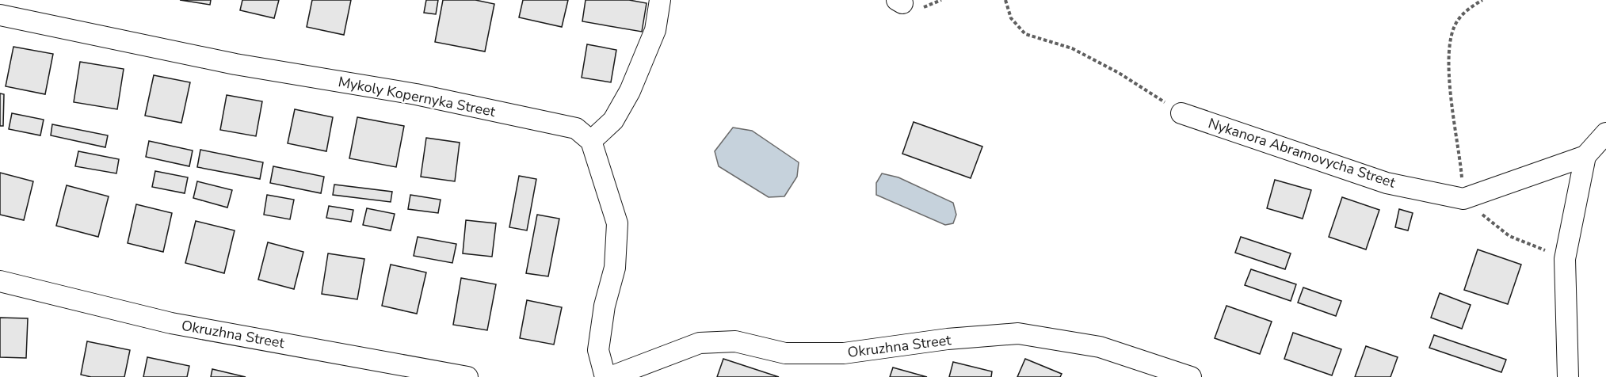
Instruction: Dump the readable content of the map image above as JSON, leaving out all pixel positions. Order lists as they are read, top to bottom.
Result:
{
  "streets": {
    "street": ["Mykoly Kopernyka Street", "Nykanora Abramovycha Street", "Okruzhna Street"]
  }
}
